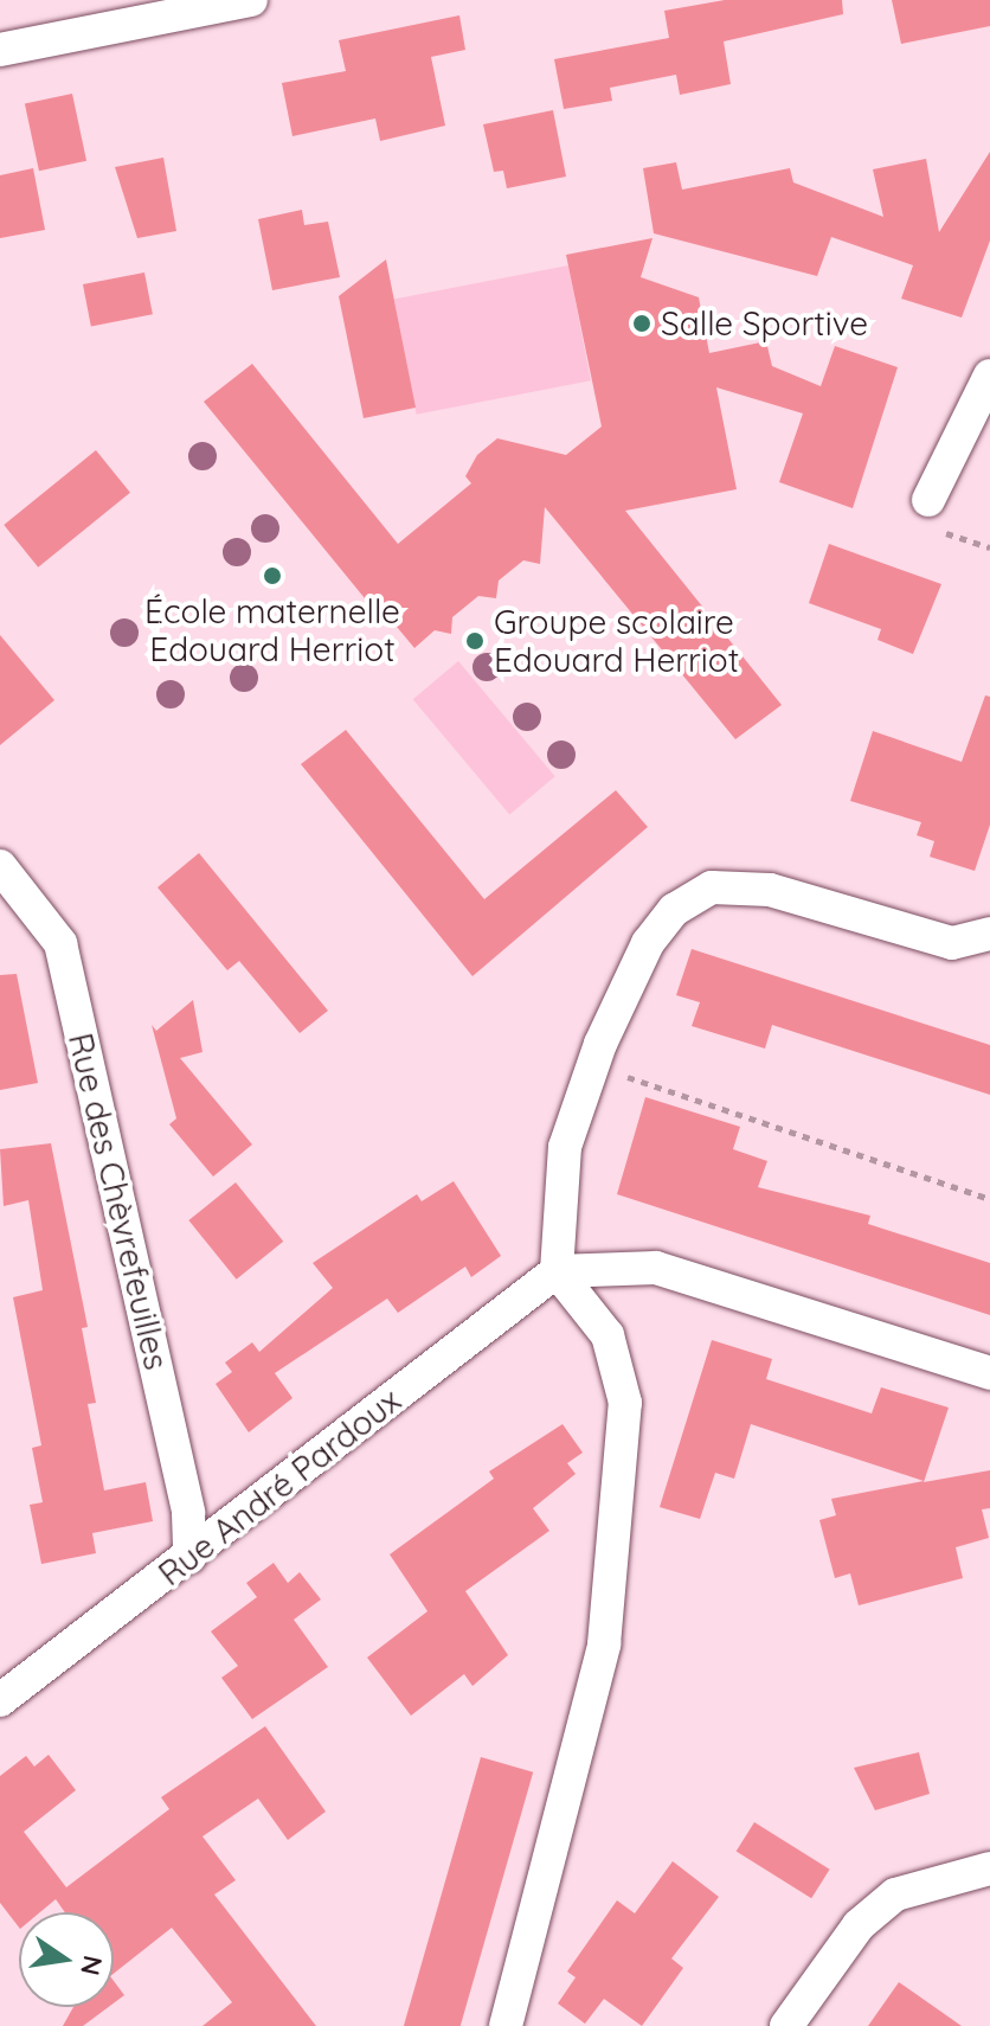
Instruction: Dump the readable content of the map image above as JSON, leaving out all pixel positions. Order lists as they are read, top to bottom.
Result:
{
  "streets": {
    "street": ["Rue des Chèvrefeuilles", "Rue André Pardoux"]
  },
  "crossings": [
    ["Rue des Chèvrefeuilles", "Rue André Pardoux"]
  ],
  "places": ["Salle Sportive", "École maternelle Edouard Herriot", "Groupe scolaire Edouard Herriot"],
  "north": "right"
}
